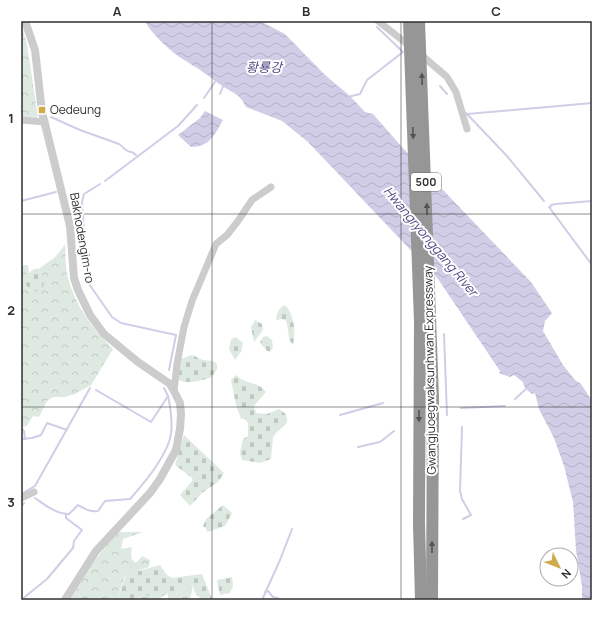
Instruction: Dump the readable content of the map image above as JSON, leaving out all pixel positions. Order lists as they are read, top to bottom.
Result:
{
  "streets": {
    "highway": ["500", "Gwangjuoegwaksunhwan Expressway"],
    "street": ["Bakhodengim-ro"]
  },
  "water": ["황룡강", "Hwangryonggang River"],
  "places": {
    "transit": ["Oedeung"]
  },
  "north": "bottom right",
  "grid": {
    "columns": ["A", "B", "C"],
    "rows": ["1", "2", "3"]
  }
}
